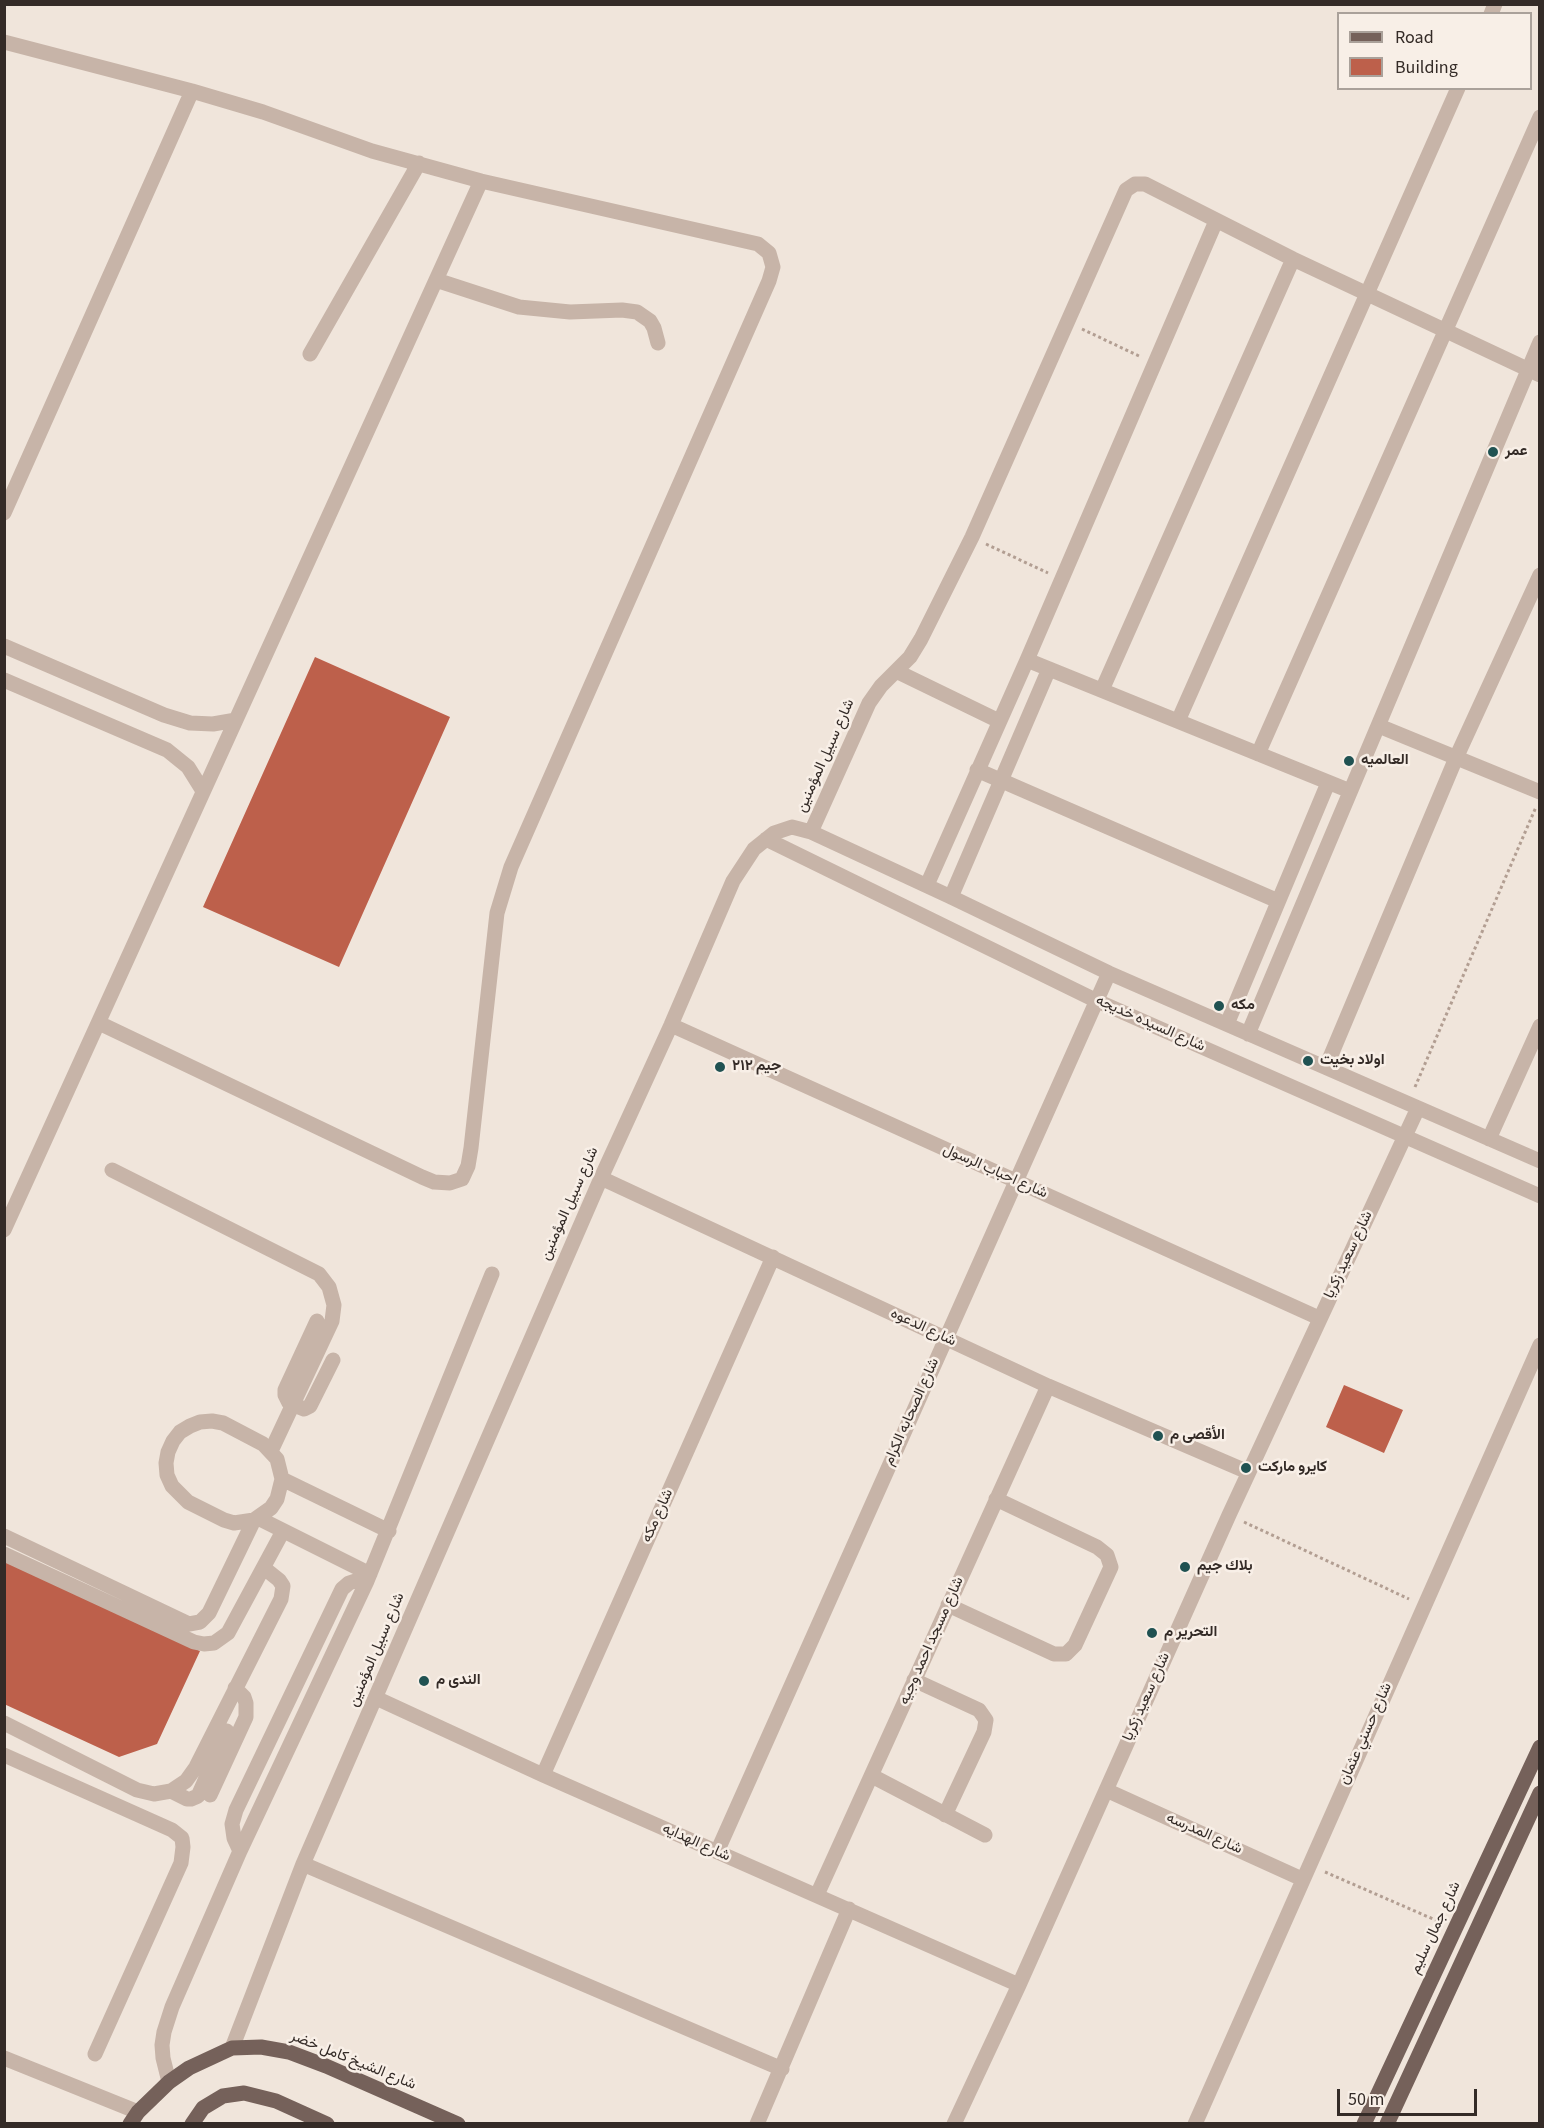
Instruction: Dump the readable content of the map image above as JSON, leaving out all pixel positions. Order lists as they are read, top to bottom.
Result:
{
  "streets": {
    "main road": ["شارع جمال سليم", "شارع الشيخ كامل خضر"],
    "street": [
      "شارع سبيل المؤمنين",
      "شارع السيده خديجه",
      "شارع احباب الرسول",
      "شارع سعيد زكريا",
      "شارع الدعوه",
      "شارع الصحابه الكرام",
      "شارع مكه",
      "شارع مسجد احمد وجيه",
      "شارع حسني عثمان",
      "شارع المدرسه",
      "شارع الهدايه"
    ]
  },
  "crossings": [
    ["شارع سبيل المؤمنين", "شارع السيده خديجه"],
    ["شارع سبيل المؤمنين", "شارع احباب الرسول"],
    ["شارع سبيل المؤمنين", "شارع الدعوه"],
    ["شارع سبيل المؤمنين", "شارع الهدايه"],
    ["شارع سبيل المؤمنين", "شارع الشيخ كامل خضر"],
    ["شارع السيده خديجه", "شارع سعيد زكريا"],
    ["شارع السيده خديجه", "شارع الصحابه الكرام"],
    ["شارع احباب الرسول", "شارع سعيد زكريا"],
    ["شارع احباب الرسول", "شارع الصحابه الكرام"],
    ["شارع سعيد زكريا", "شارع الدعوه"],
    ["شارع سعيد زكريا", "شارع المدرسه"],
    ["شارع سعيد زكريا", "شارع الهدايه"],
    ["شارع الدعوه", "شارع الصحابه الكرام"],
    ["شارع الدعوه", "شارع مكه"],
    ["شارع الدعوه", "شارع مسجد احمد وجيه"],
    ["شارع الصحابه الكرام", "شارع الهدايه"],
    ["شارع مكه", "شارع الهدايه"],
    ["شارع مسجد احمد وجيه", "شارع الهدايه"],
    ["شارع حسني عثمان", "شارع المدرسه"]
  ],
  "places": [
    "عمر",
    "العالميه",
    "مكه",
    "اولاد بخيت",
    "جيم ٢١٢",
    "الأقصى م",
    "كايرو ماركت",
    "بلاك جيم",
    "التحرير م",
    "الندى م"
  ],
  "legend": ["Road", "Building"],
  "scale_bar": "50 m"
}
